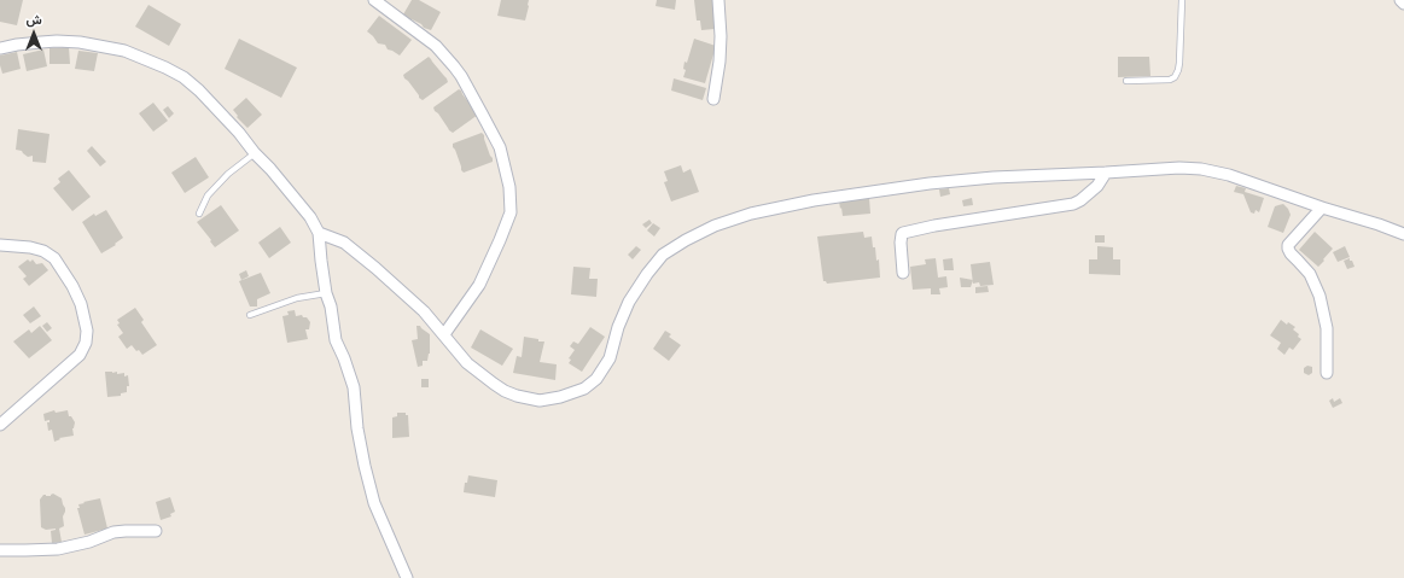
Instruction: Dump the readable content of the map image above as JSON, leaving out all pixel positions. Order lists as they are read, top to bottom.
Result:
{
  "north": "top"
}
